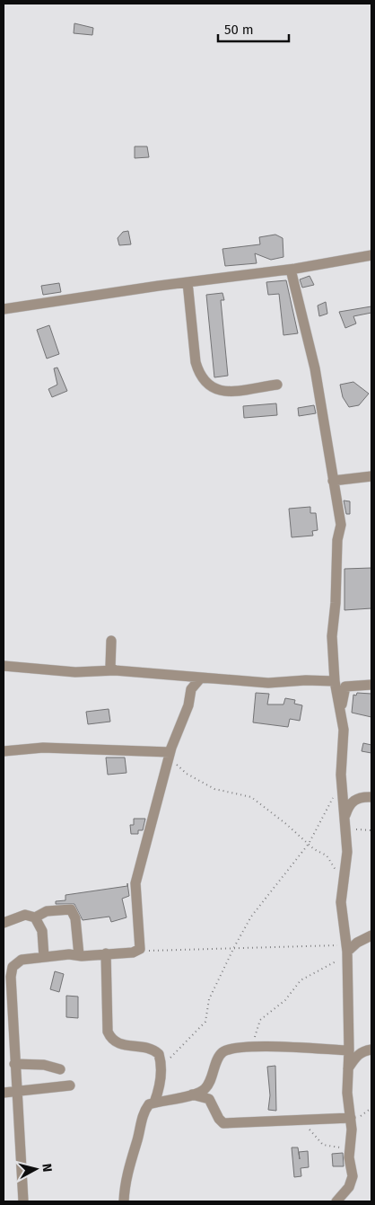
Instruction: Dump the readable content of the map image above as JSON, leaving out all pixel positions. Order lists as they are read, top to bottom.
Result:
{
  "scale_bar": "50 m",
  "north": "right"
}
